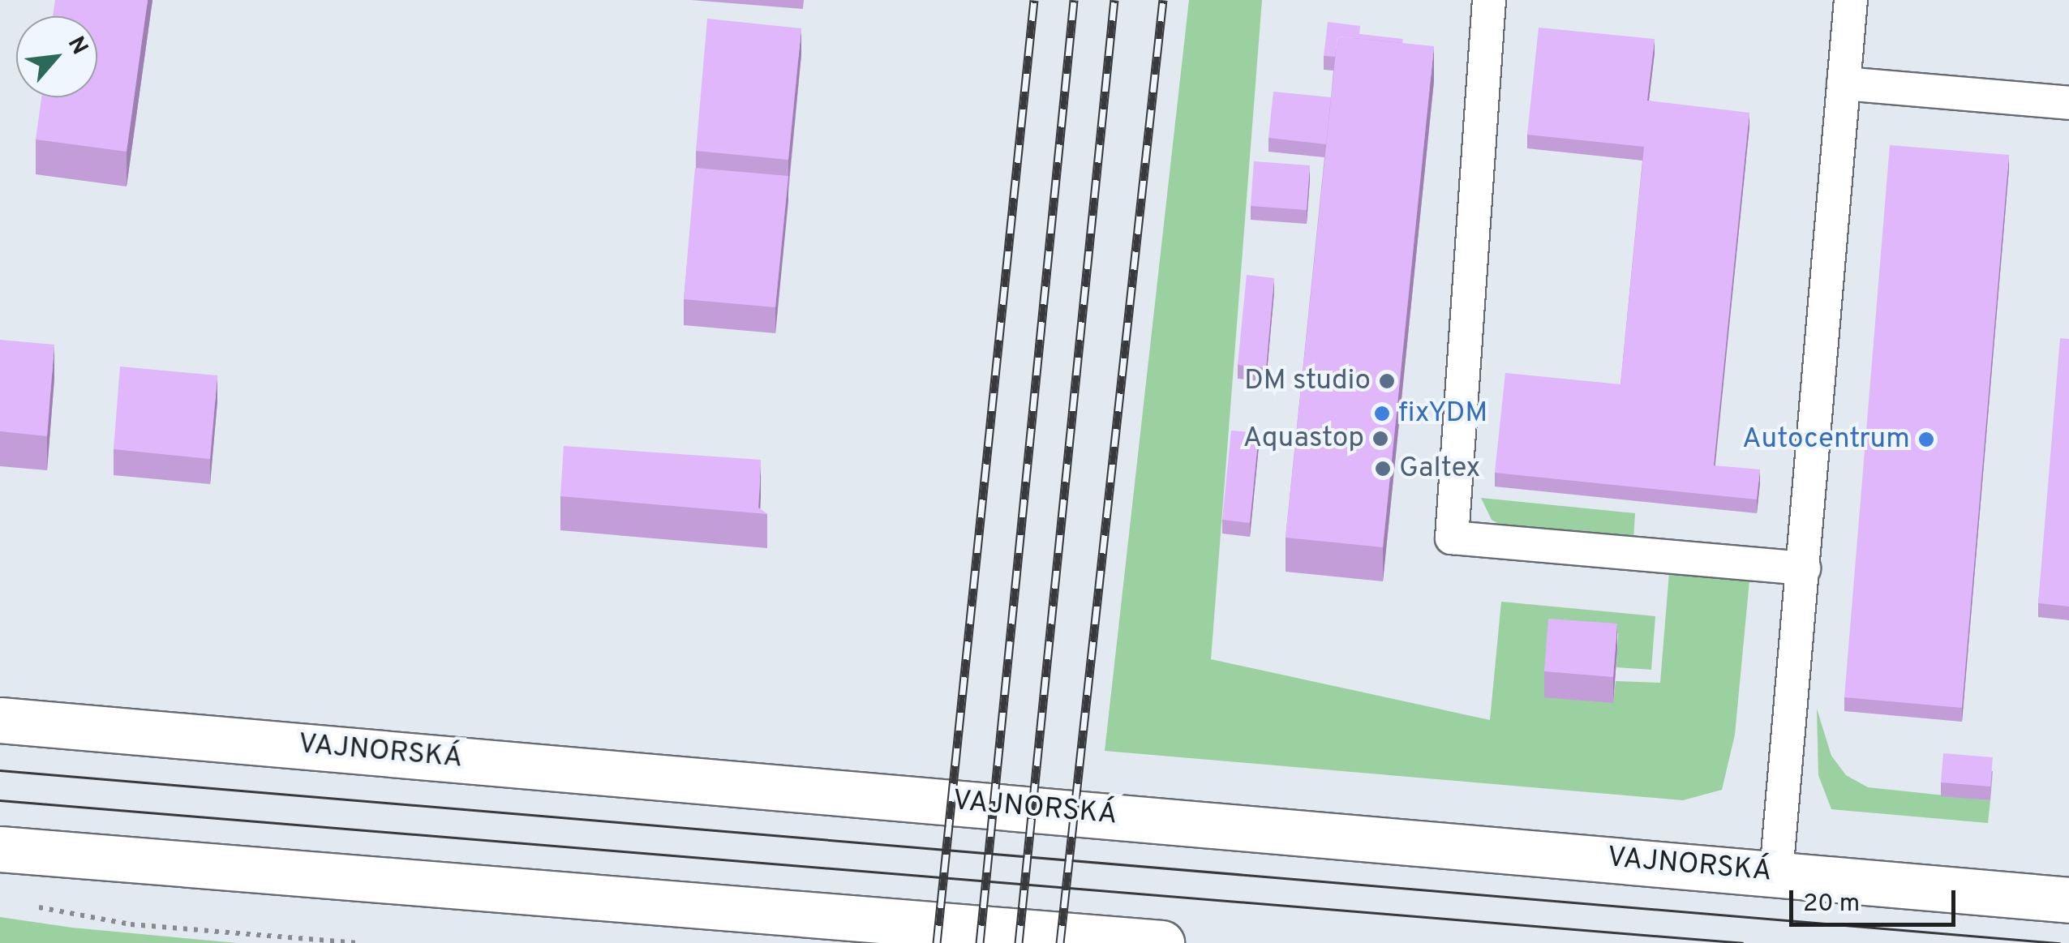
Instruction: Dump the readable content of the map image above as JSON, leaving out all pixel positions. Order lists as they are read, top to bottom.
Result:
{
  "streets": {
    "main road": ["VAJNORSKÁ"]
  },
  "places": [
    "DM studio",
    "fixYDM",
    "Aquastop",
    "Autocentrum",
    "Galtex"
  ],
  "scale_bar": "20 m",
  "north": "top right"
}
